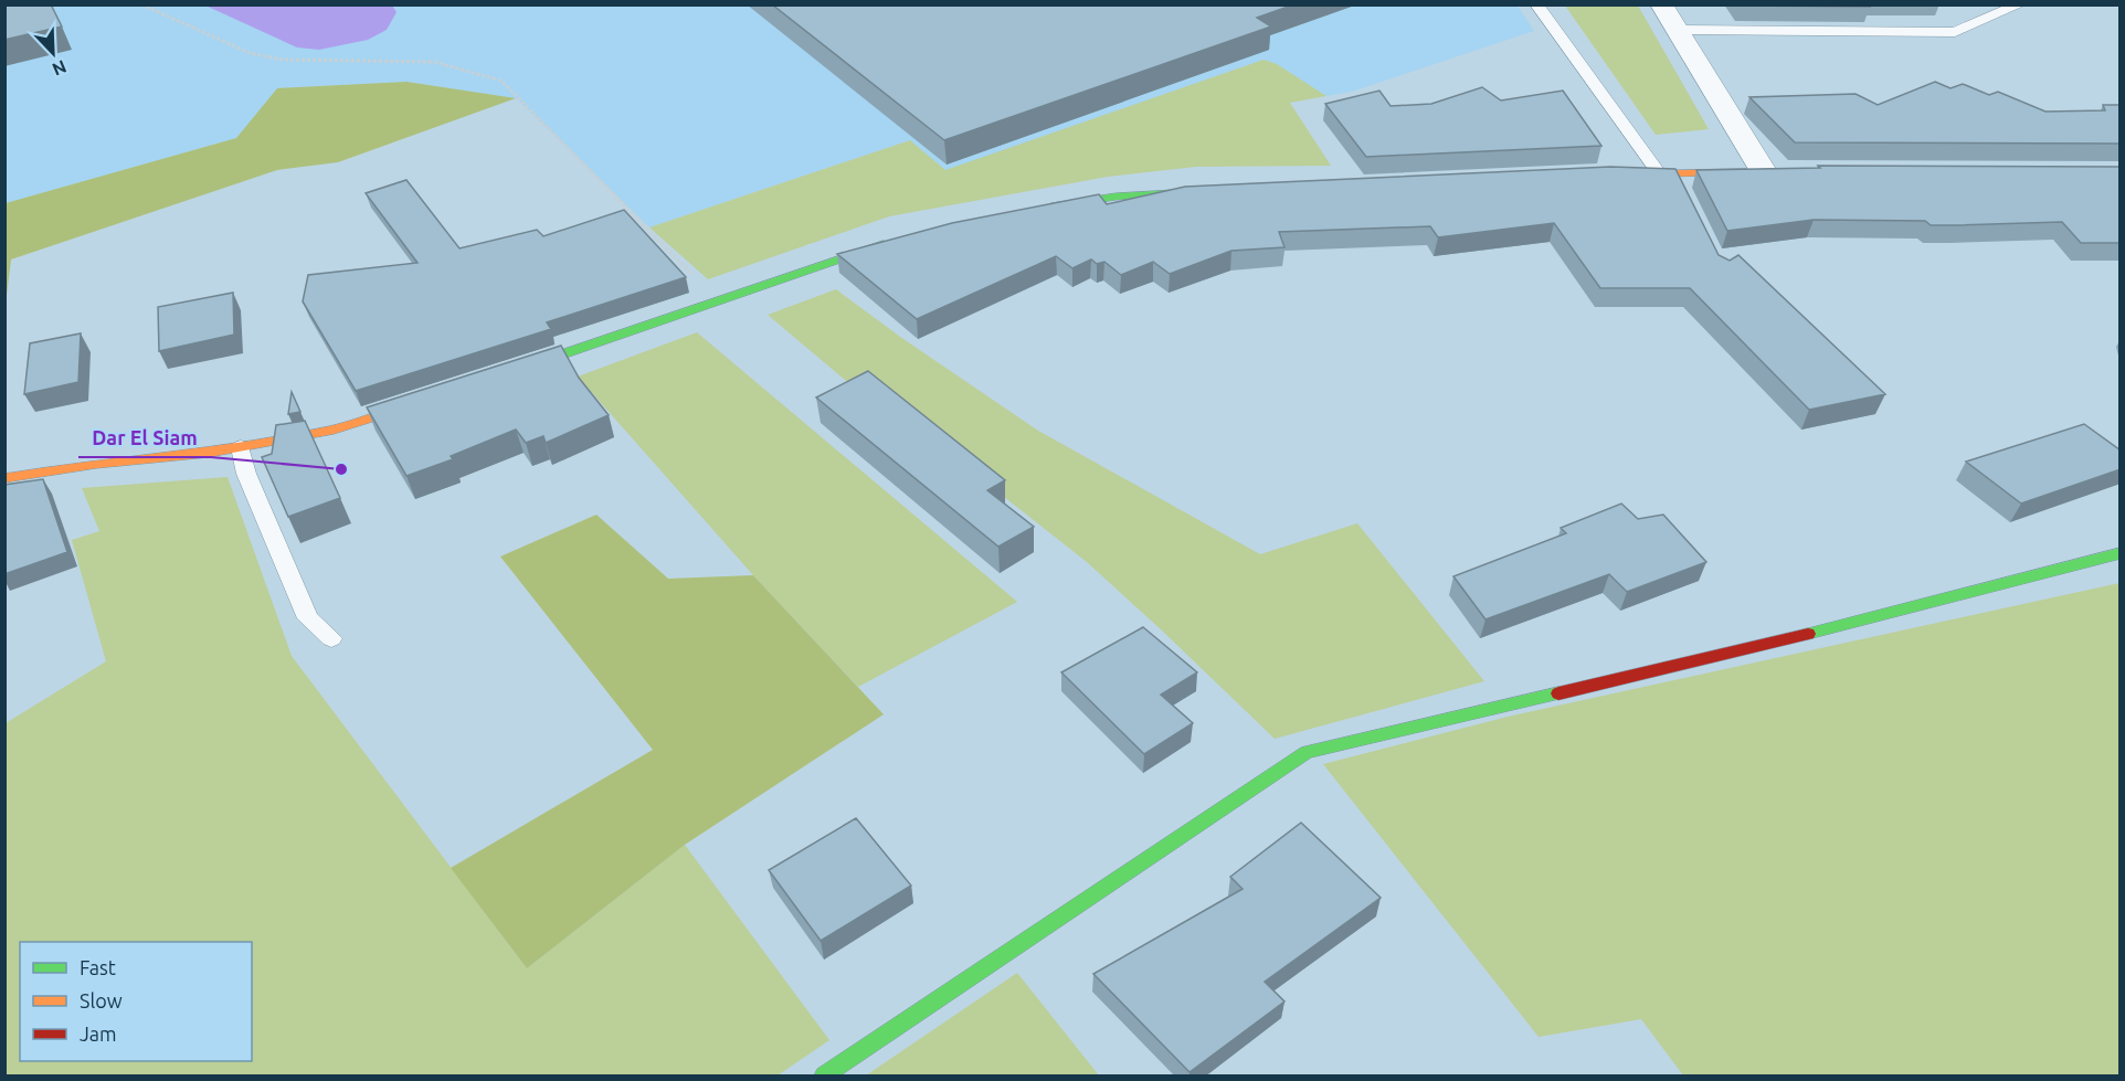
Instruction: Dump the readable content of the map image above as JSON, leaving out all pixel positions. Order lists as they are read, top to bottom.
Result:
{
  "places": ["Dar El Siam"],
  "legend": ["Fast", "Slow", "Jam"],
  "north": "bottom right"
}
